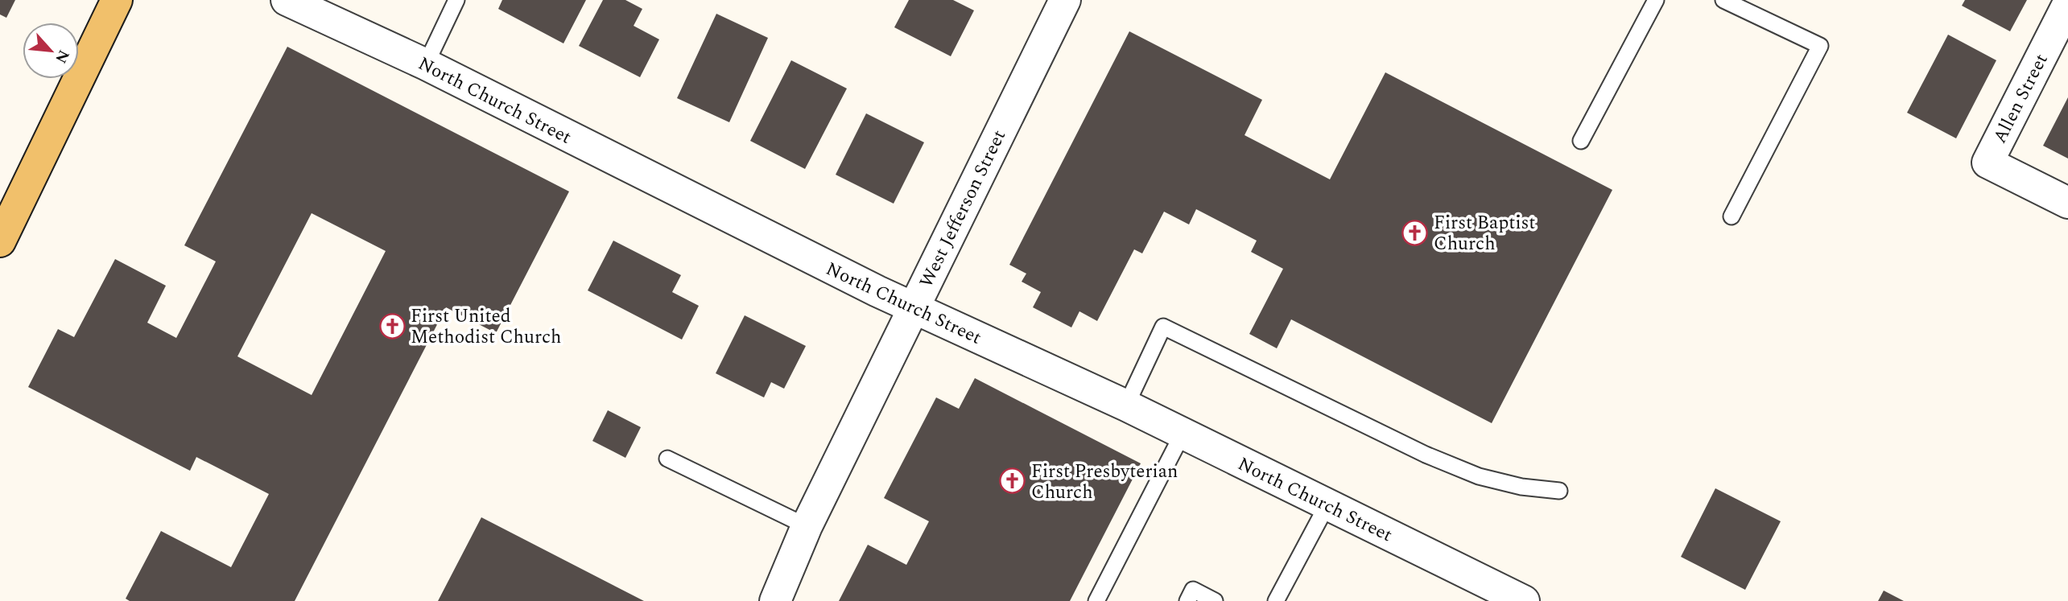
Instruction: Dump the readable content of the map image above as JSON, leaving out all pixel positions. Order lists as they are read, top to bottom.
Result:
{
  "streets": {
    "street": ["Allen Street", "North Church Street", "West Jefferson Street"]
  },
  "crossings": [
    ["North Church Street", "West Jefferson Street"]
  ],
  "places": {
    "church": ["First Baptist Church", "First United Methodist Church", "First Presbyterian Church"]
  },
  "north": "bottom right"
}
